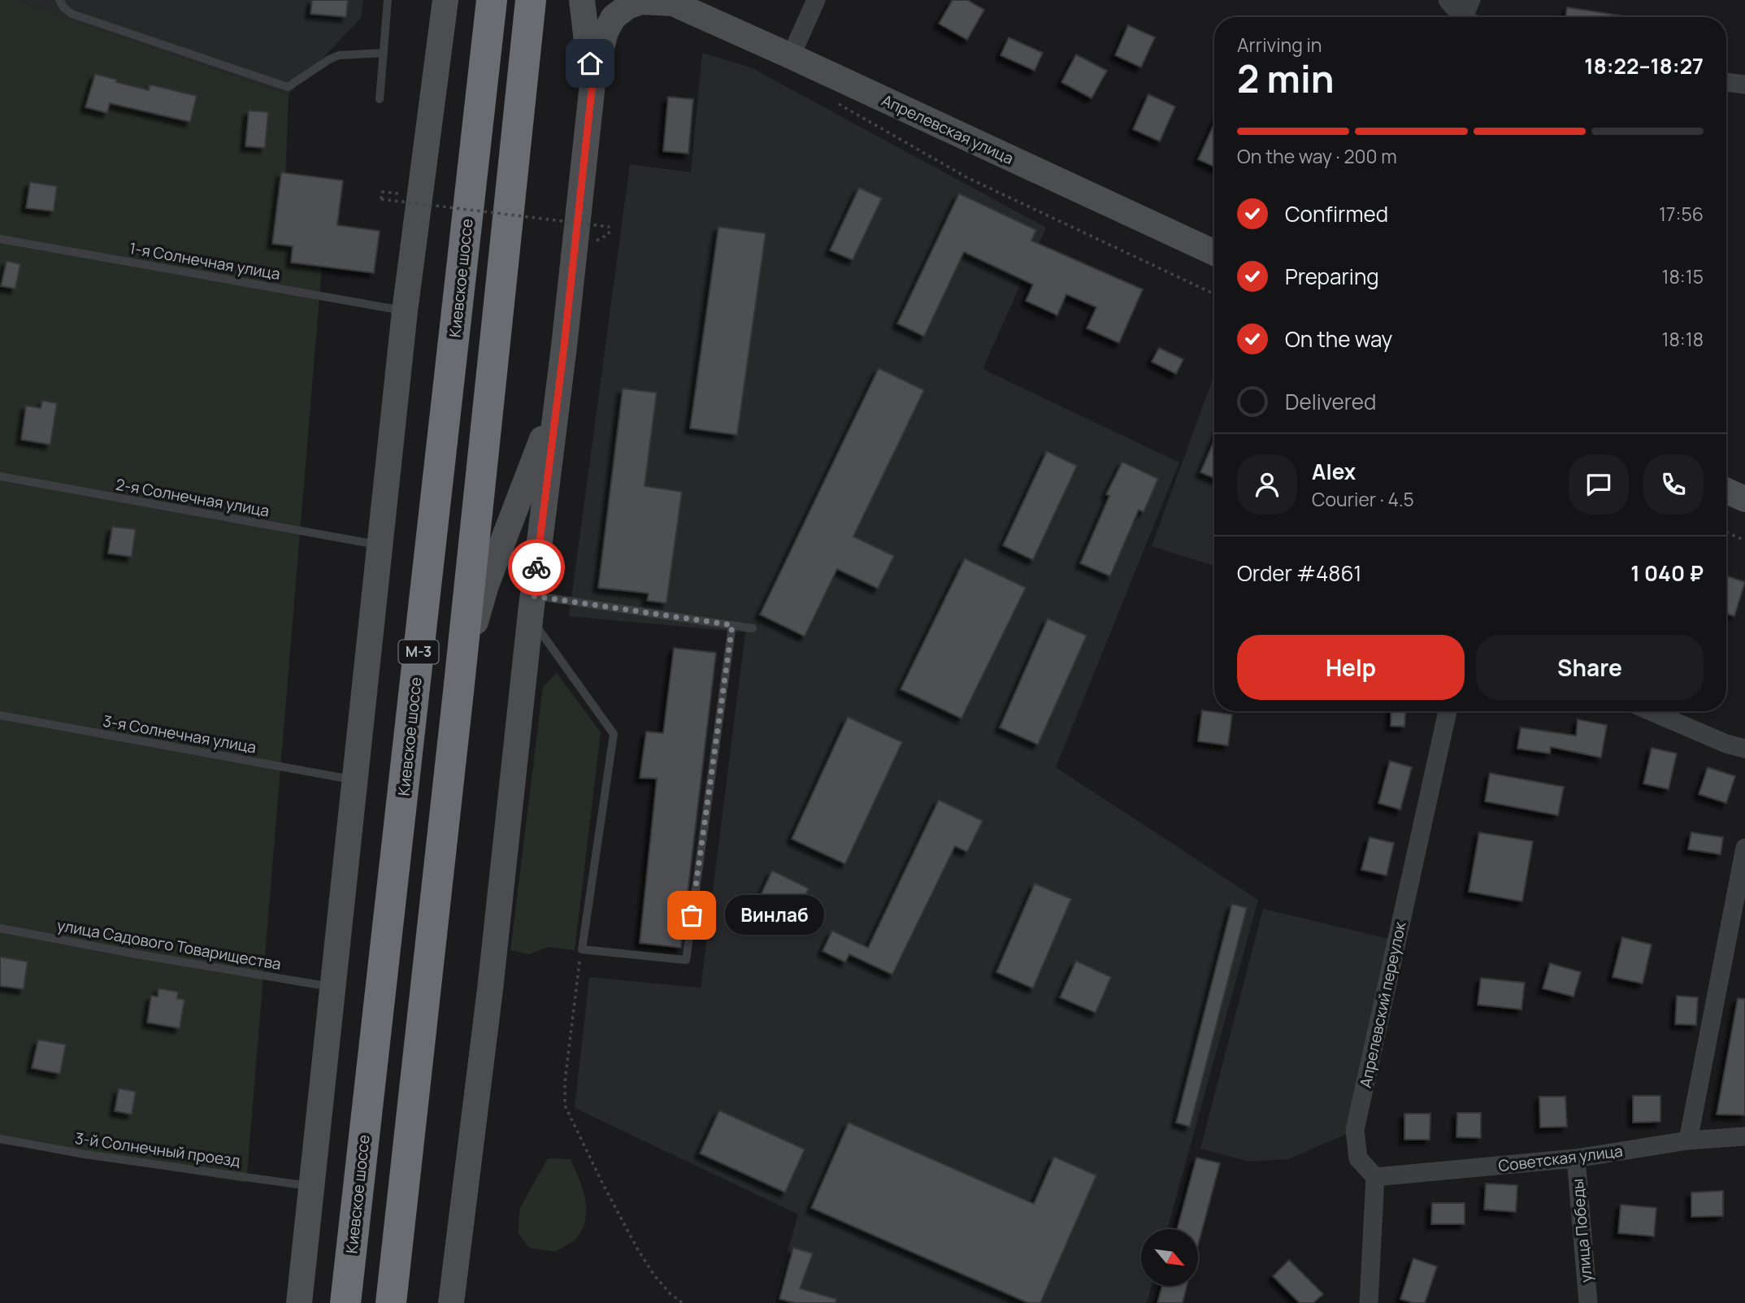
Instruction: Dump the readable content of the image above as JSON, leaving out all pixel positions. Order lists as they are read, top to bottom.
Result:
{
  "streets": {
    "highway": ["Киевское шоссе", "М-3"],
    "main road": ["Апрелевская улица"],
    "street": ["Апрелевский переулок", "Советская улица", "улица Победы"],
    "lane": [
      "1-я Солнечная улица",
      "2-я Солнечная улица",
      "3-я Солнечная улица",
      "улица Садового Товарищества",
      "3-й Солнечный проезд"
    ]
  },
  "crossings": [
    ["Апрелевский переулок", "Советская улица"],
    ["Советская улица", "улица Победы"]
  ],
  "places": ["Винлаб"],
  "north": "bottom right",
  "page": {
    "heading": ["2 min", "Arriving in", "18:22–18:27"],
    "panel": [
      "Alex",
      "Courier · 4.5",
      "Order #4861",
      "1 040 ₽"
    ],
    "bar": "On the way · 200 m",
    "list": [
      ["Confirmed", "17:56"],
      ["Preparing", "18:15"],
      ["On the way", "18:18"],
      "Delivered"
    ],
    "buttons": ["Help", "Share"],
    "bubble": "Винлаб"
  }
}
